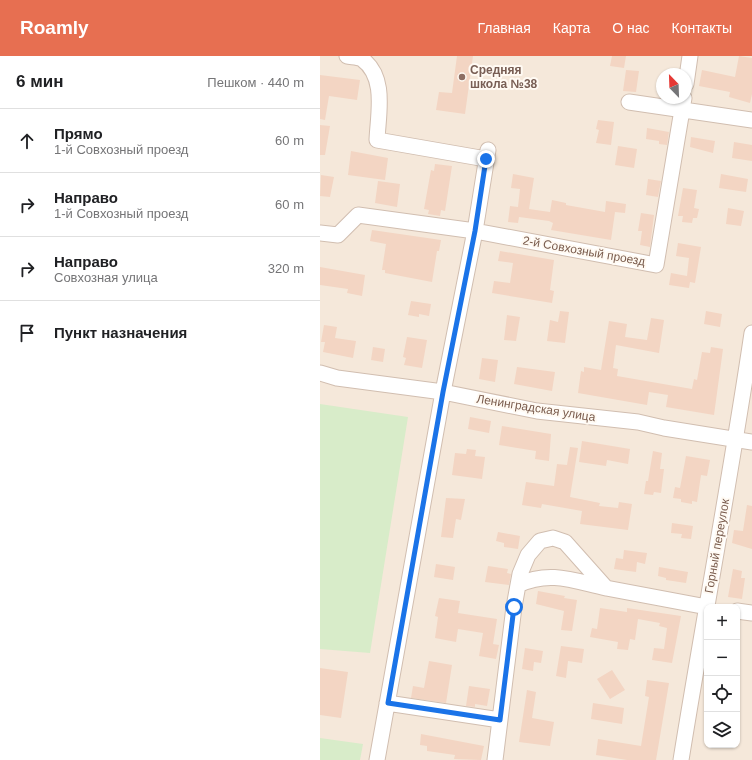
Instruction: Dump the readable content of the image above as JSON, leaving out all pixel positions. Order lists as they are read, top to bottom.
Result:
{
  "streets": {
    "street": ["2-й Совхозный проезд", "Ленинградская улица", "Горный переулок"]
  },
  "crossings": [
    ["Ленинградская улица", "Горный переулок"]
  ],
  "places": ["Средняя школа №38"],
  "north": "top left",
  "page": {
    "header": "Roamly",
    "nav": [
      "Главная",
      "Карта",
      "О нас",
      "Контакты"
    ],
    "heading": ["6 мин", "Пешком · 440 m"],
    "list": [
      ["Прямо", "1-й Совхозный проезд", "60 m"],
      ["Направо", "1-й Совхозный проезд", "60 m"],
      ["Направо", "Совхозная улица", "320 m"],
      "Пункт назначения"
    ],
    "map_buttons": ["+", "−"]
  }
}
